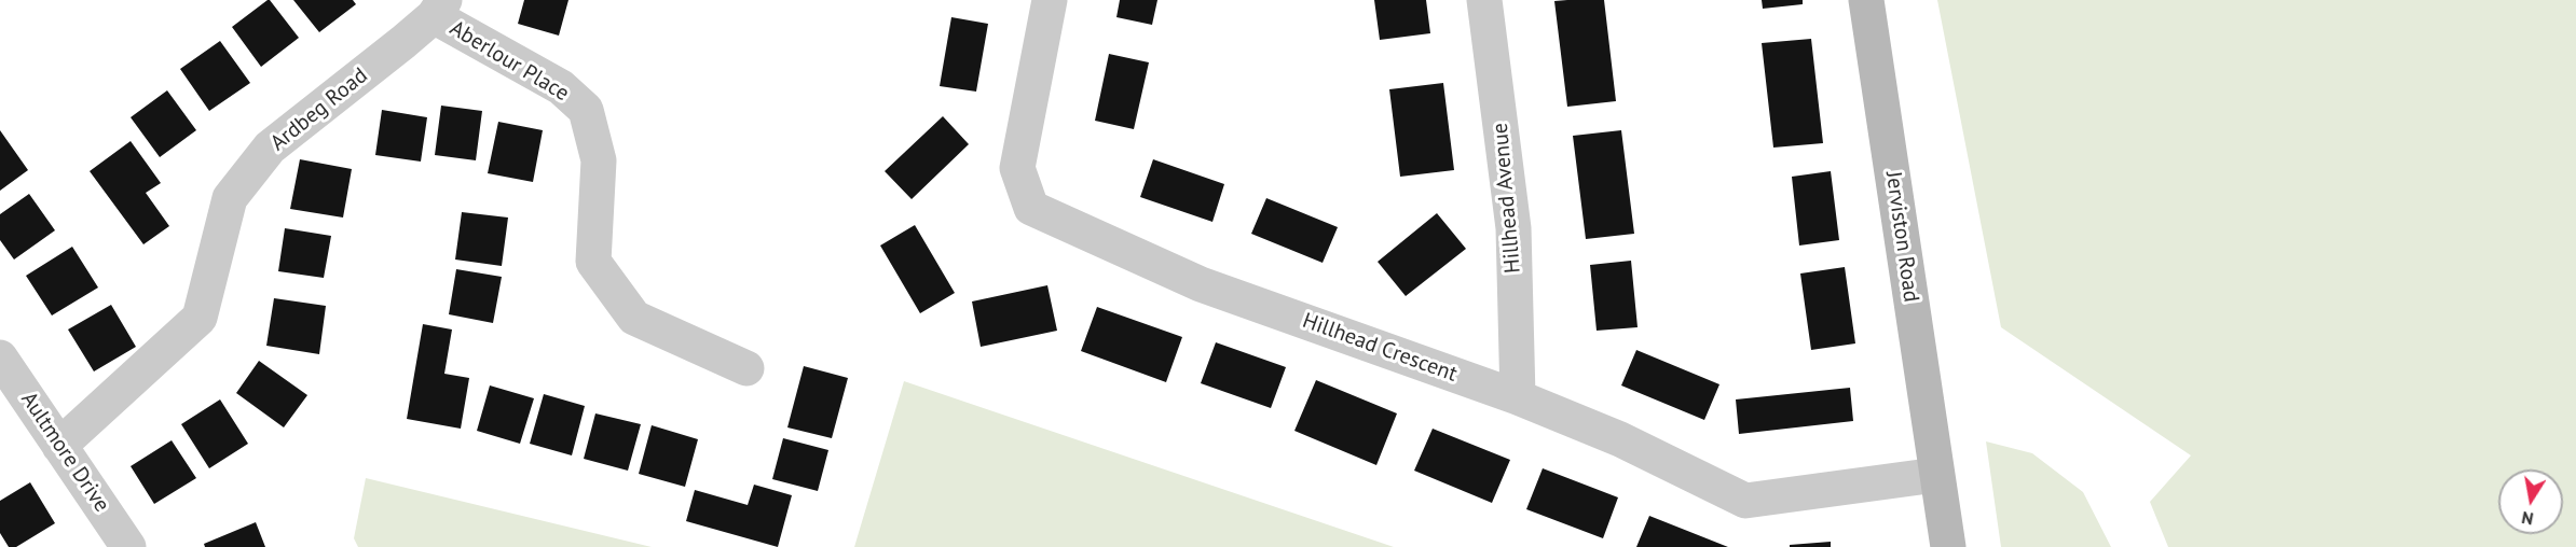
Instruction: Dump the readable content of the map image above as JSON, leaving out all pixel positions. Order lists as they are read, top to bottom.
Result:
{
  "streets": {
    "main road": ["Jerviston Road"],
    "street": [
      "Aberlour Place",
      "Ardbeg Road",
      "Hillhead Avenue",
      "Hillhead Crescent",
      "Aultmore Drive"
    ]
  },
  "crossings": [
    ["Aberlour Place", "Ardbeg Road"],
    ["Ardbeg Road", "Aultmore Drive"],
    ["Hillhead Avenue", "Hillhead Crescent"],
    ["Jerviston Road", "Hillhead Crescent"]
  ],
  "north": "bottom"
}
